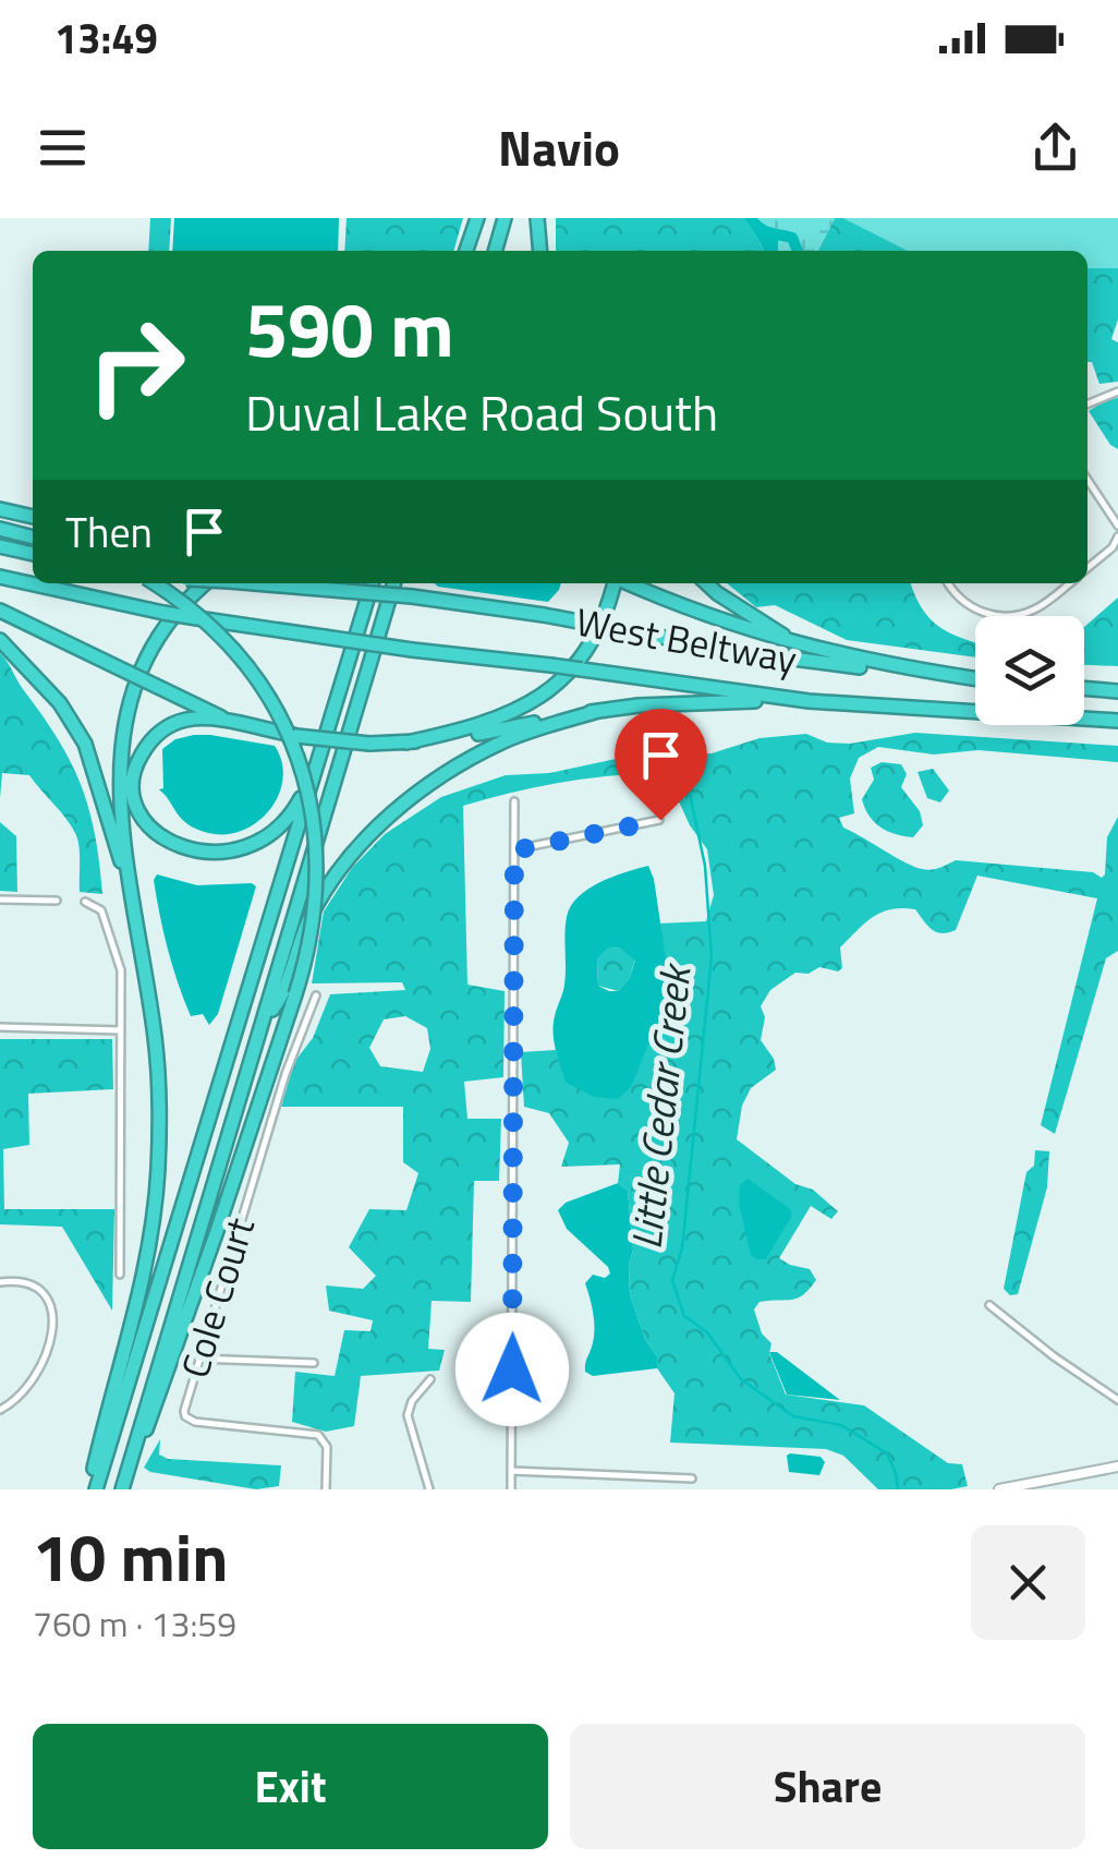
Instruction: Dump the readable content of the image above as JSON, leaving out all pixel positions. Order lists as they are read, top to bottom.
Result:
{
  "streets": {
    "highway": ["West Beltway"],
    "street": ["Cole Court"]
  },
  "water": ["Little Cedar Creek"],
  "page": {
    "status": "13:49",
    "header": "Navio",
    "turn": ["590 m", "Duval Lake Road South"],
    "then": "Then",
    "heading": ["10 min", "760 m · 13:59"],
    "buttons": ["Exit", "Share"]
  }
}
